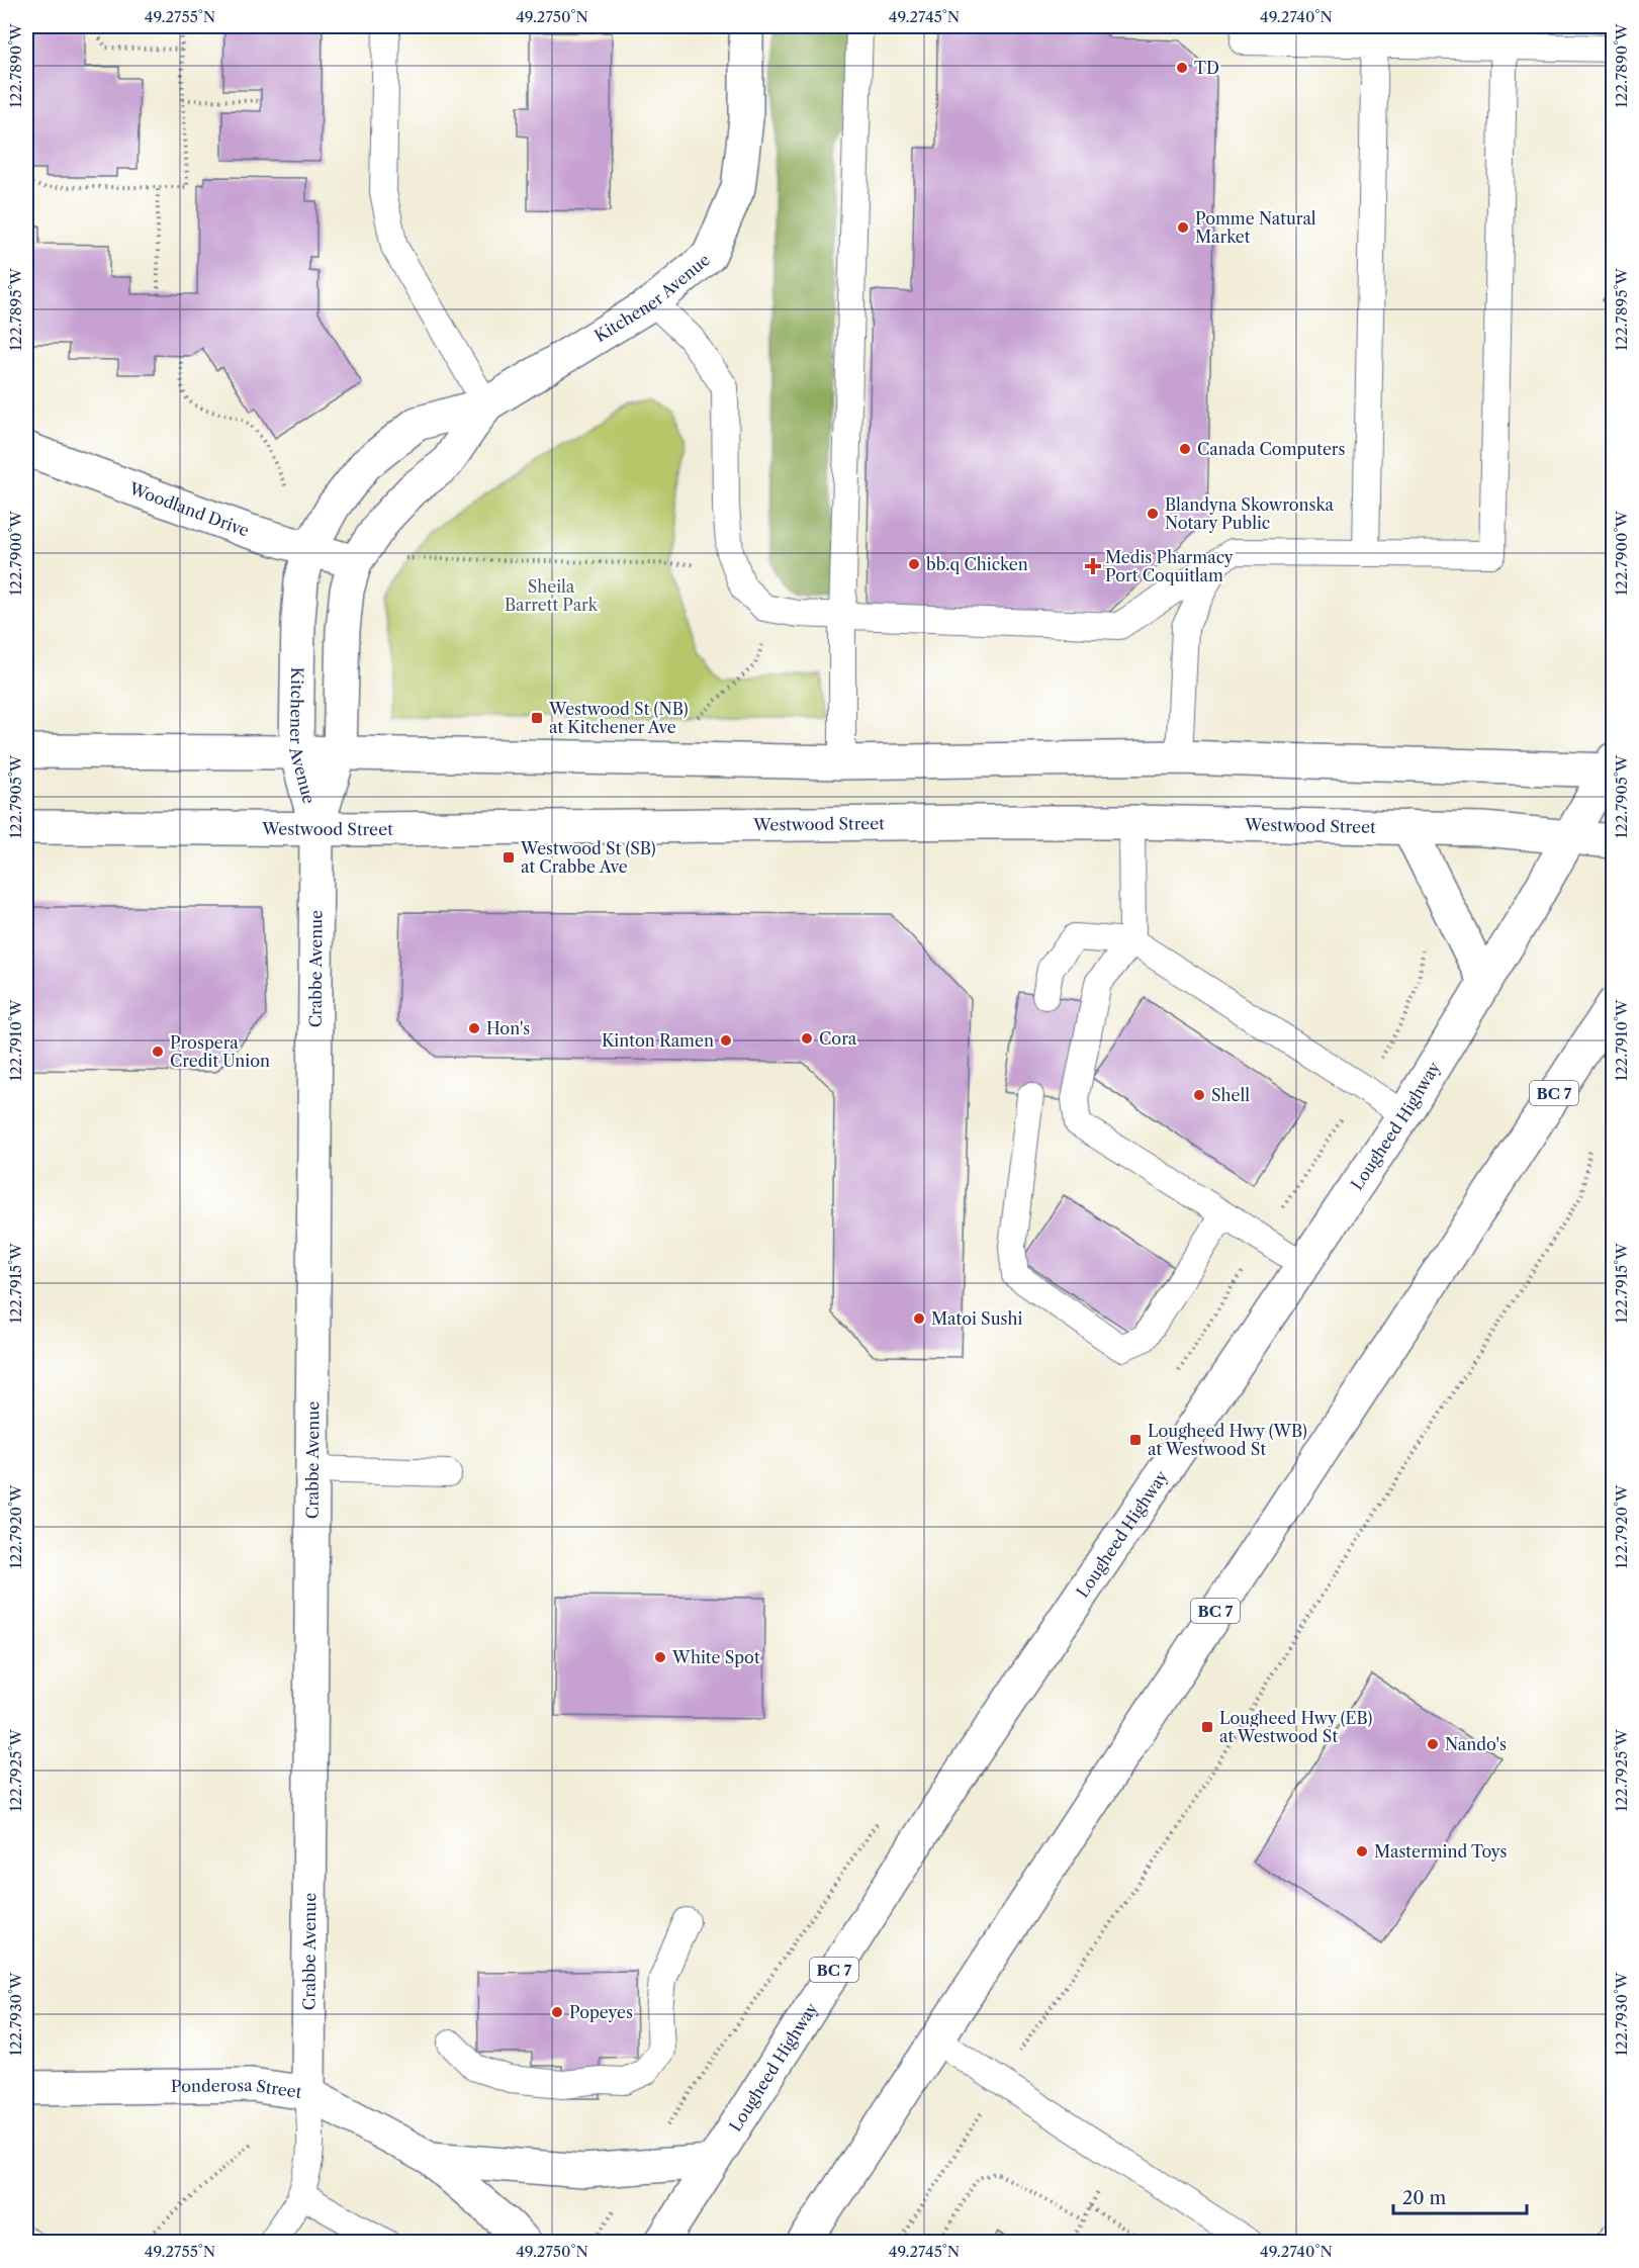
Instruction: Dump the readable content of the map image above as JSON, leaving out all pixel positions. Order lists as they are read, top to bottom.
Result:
{
  "streets": {
    "main road": [
      "Kitchener Avenue",
      "Woodland Drive",
      "Westwood Street",
      "Crabbe Avenue",
      "BC 7",
      "Lougheed Highway",
      "Ponderosa Street"
    ]
  },
  "crossings": [
    ["Kitchener Avenue", "Woodland Drive"],
    ["Kitchener Avenue", "Westwood Street"],
    ["Kitchener Avenue", "Crabbe Avenue"],
    ["Westwood Street", "Crabbe Avenue"],
    ["Westwood Street", "Lougheed Highway"],
    ["Crabbe Avenue", "Ponderosa Street"],
    ["Lougheed Highway", "Ponderosa Street"]
  ],
  "parks": ["Sheila Barrett Park"],
  "places": {
    "other": [
      "TD",
      "Pomme Natural Market",
      "Canada Computers",
      "Blandyna Skowronska Notary Public",
      "bb.q Chicken",
      "Hon's",
      "Cora",
      "Kinton Ramen",
      "Prospera Credit Union",
      "Shell",
      "Matoi Sushi",
      "White Spot",
      "Nando's",
      "Mastermind Toys",
      "Popeyes"
    ],
    "health": ["Medis Pharmacy Port Coquitlam"],
    "transit": [
      "Westwood St (NB) at Kitchener Ave",
      "Westwood St (SB) at Crabbe Ave",
      "Lougheed Hwy (WB) at Westwood St",
      "Lougheed Hwy (EB) at Westwood St"
    ]
  },
  "scale_bar": "20 m",
  "coordinates": [
    "49.2755°N",
    "49.2750°N",
    "49.2745°N",
    "49.2740°N",
    "122.7890°W",
    "122.7895°W",
    "122.7900°W",
    "122.7905°W",
    "122.7910°W",
    "122.7915°W",
    "122.7920°W",
    "122.7925°W",
    "122.7930°W"
  ]
}
